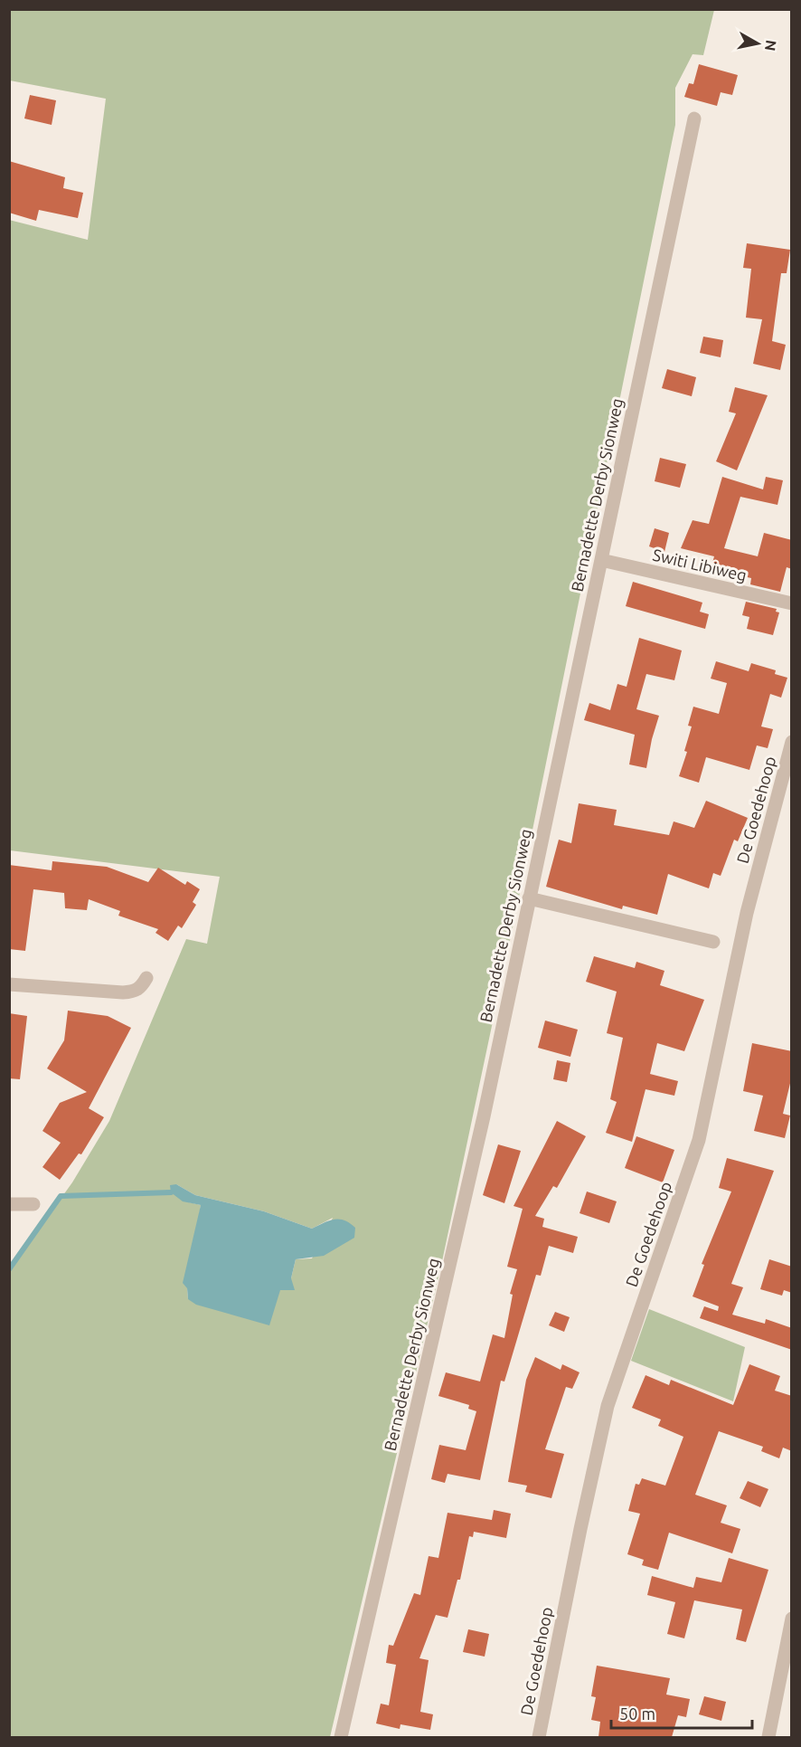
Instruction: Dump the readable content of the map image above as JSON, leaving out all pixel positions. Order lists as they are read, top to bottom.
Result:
{
  "streets": {
    "street": ["Bernadette Derby Sionweg", "Switi Libiweg", "De Goedehoop"]
  },
  "crossings": [
    ["Bernadette Derby Sionweg", "Switi Libiweg"]
  ],
  "scale_bar": "50 m",
  "north": "right"
}
